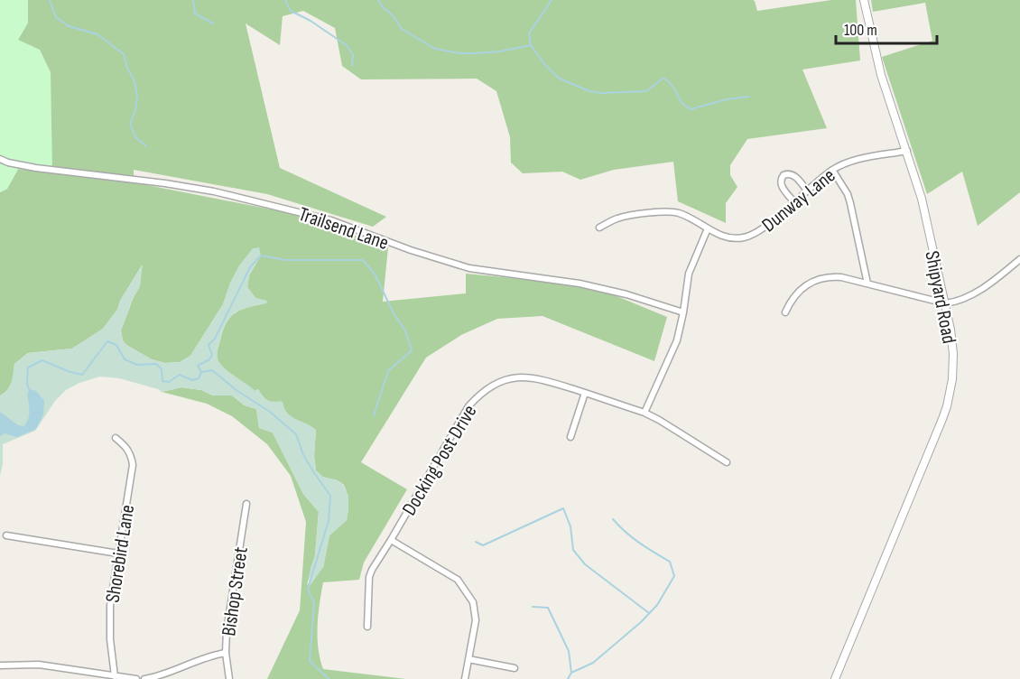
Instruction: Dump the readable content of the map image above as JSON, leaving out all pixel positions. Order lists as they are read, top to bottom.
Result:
{
  "streets": {
    "street": [
      "Dunway Lane",
      "Trailsend Lane",
      "Shipyard Road",
      "Docking Post Drive",
      "Shorebird Lane",
      "Bishop Street"
    ]
  },
  "crossings": [
    ["Dunway Lane", "Shipyard Road"]
  ],
  "scale_bar": "100 m"
}
